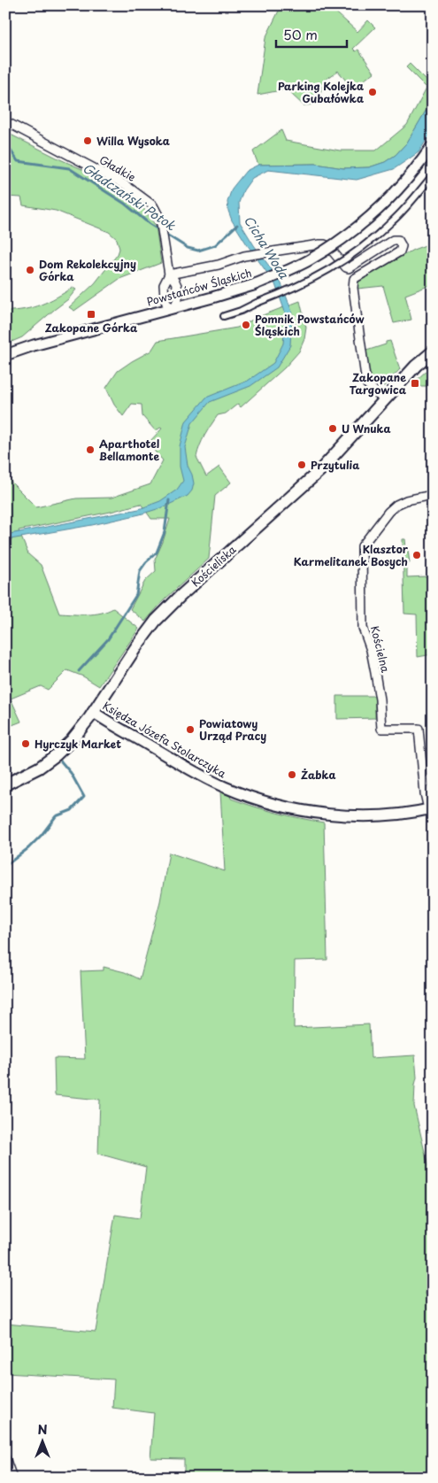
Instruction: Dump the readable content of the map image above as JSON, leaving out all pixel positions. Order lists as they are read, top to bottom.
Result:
{
  "streets": {
    "main road": ["Kościeliska"],
    "street": [
      "Gładkie",
      "Powstańców Śląskich",
      "Kościelna",
      "Księdza Józefa Stolarczyka"
    ]
  },
  "crossings": [
    ["Gładkie", "Powstańców Śląskich"],
    ["Kościeliska", "Księdza Józefa Stolarczyka"],
    ["Kościelna", "Księdza Józefa Stolarczyka"]
  ],
  "water": ["Gładczański Potok", "Cicha Woda"],
  "places": {
    "other": [
      "Parking Kolejka Gubałówka",
      "Willa Wysoka",
      "Dom Rekolekcyjny Górka",
      "Pomnik Powstańców Śląskich",
      "U Wnuka",
      "Aparthotel Bellamonte",
      "Przytulia",
      "Klasztor Karmelitanek Bosych",
      "Powiatowy Urząd Pracy",
      "Hyrczyk Market",
      "Żabka"
    ],
    "transit": ["Zakopane Górka", "Zakopane Targowica"]
  },
  "scale_bar": "50 m",
  "north": "top"
}
